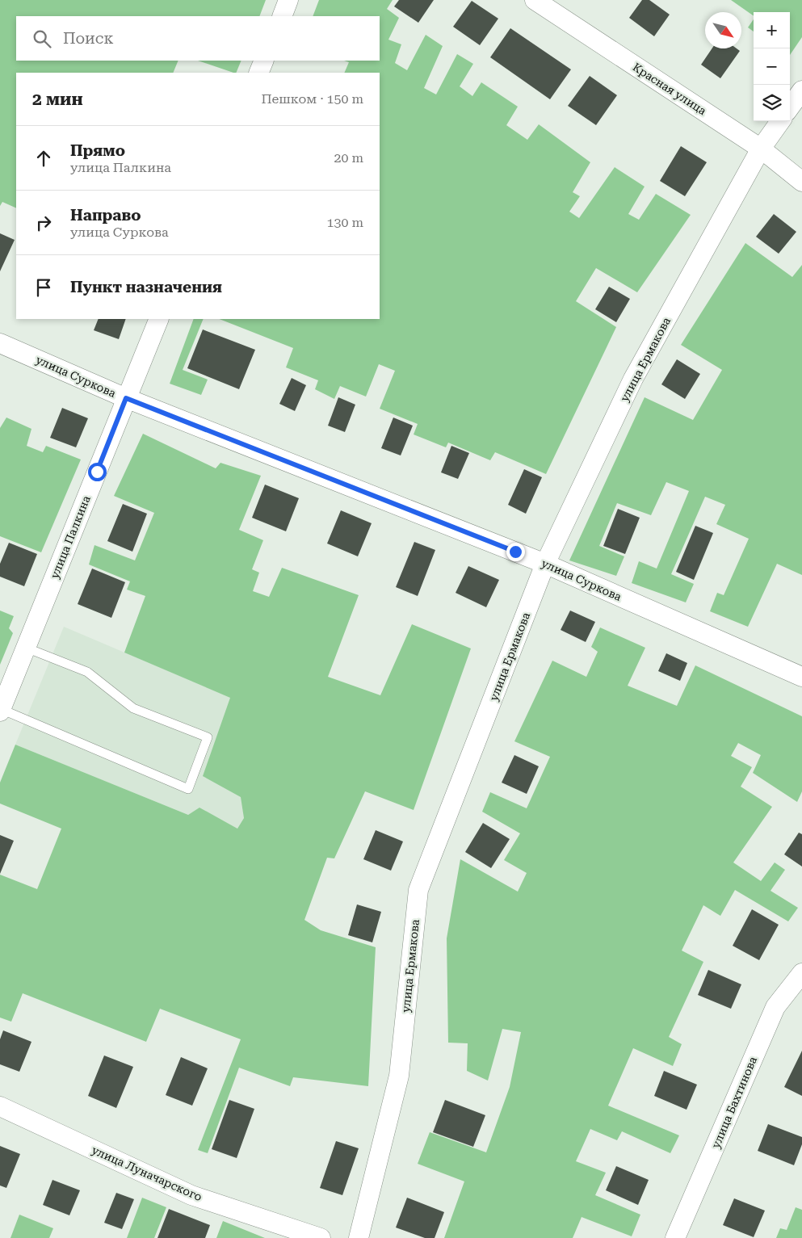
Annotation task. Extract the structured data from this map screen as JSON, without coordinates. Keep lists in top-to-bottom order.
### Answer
{
  "streets": {
    "street": [
      "Красная улица",
      "улица Ермакова",
      "улица Суркова",
      "улица Палкина",
      "улица Бахтинова",
      "улица Луначарского"
    ]
  },
  "crossings": [
    ["Красная улица", "улица Ермакова"],
    ["улица Ермакова", "улица Суркова"],
    ["улица Суркова", "улица Палкина"]
  ],
  "north": "bottom right",
  "page": {
    "map_buttons": ["+", "−"],
    "search": "Поиск",
    "heading": ["2 мин", "Пешком · 150 m"],
    "list": [
      ["Прямо", "улица Палкина", "20 m"],
      ["Направо", "улица Суркова", "130 m"],
      "Пункт назначения"
    ]
  }
}
